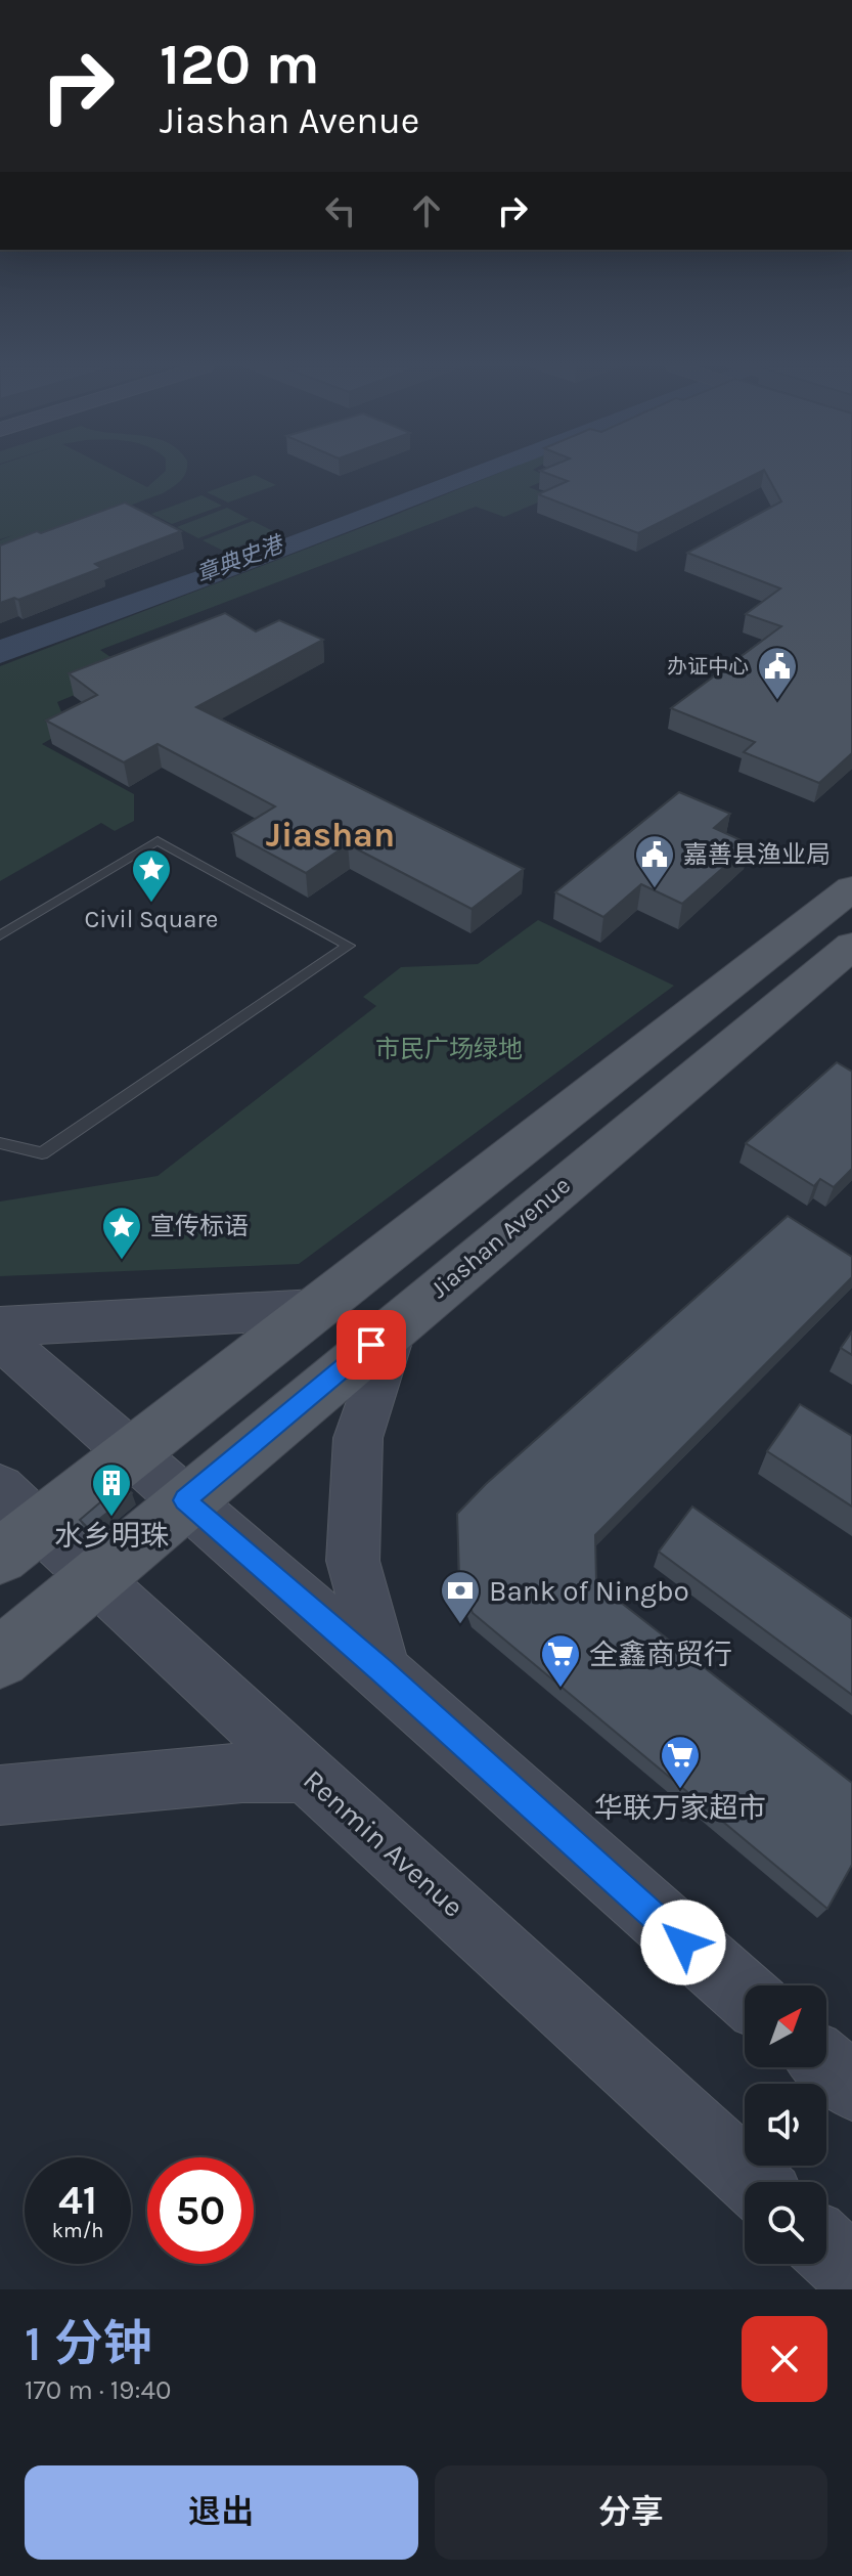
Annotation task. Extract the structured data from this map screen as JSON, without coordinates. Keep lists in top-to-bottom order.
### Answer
{
  "streets": {
    "main road": ["Jiashan Avenue", "Renmin Avenue"]
  },
  "crossings": [
    ["Jiashan Avenue", "Renmin Avenue"]
  ],
  "districts": ["Jiashan"],
  "water": ["章典史港"],
  "parks": ["市民广场绿地"],
  "places": {
    "public building": ["办证中心", "嘉善县渔业局"],
    "place": ["Civil Square", "宣传标语"],
    "building": ["水乡明珠"],
    "bank": ["Bank of Ningbo"],
    "supermarket": ["全鑫商贸行", "华联万家超市"]
  },
  "north": "top right",
  "page": {
    "turn": ["120 m", "Jiashan Avenue"],
    "speed": "41 km/h",
    "limit": "50",
    "heading": ["1 分钟", "170 m · 19:40"],
    "buttons": ["退出", "分享"]
  }
}
